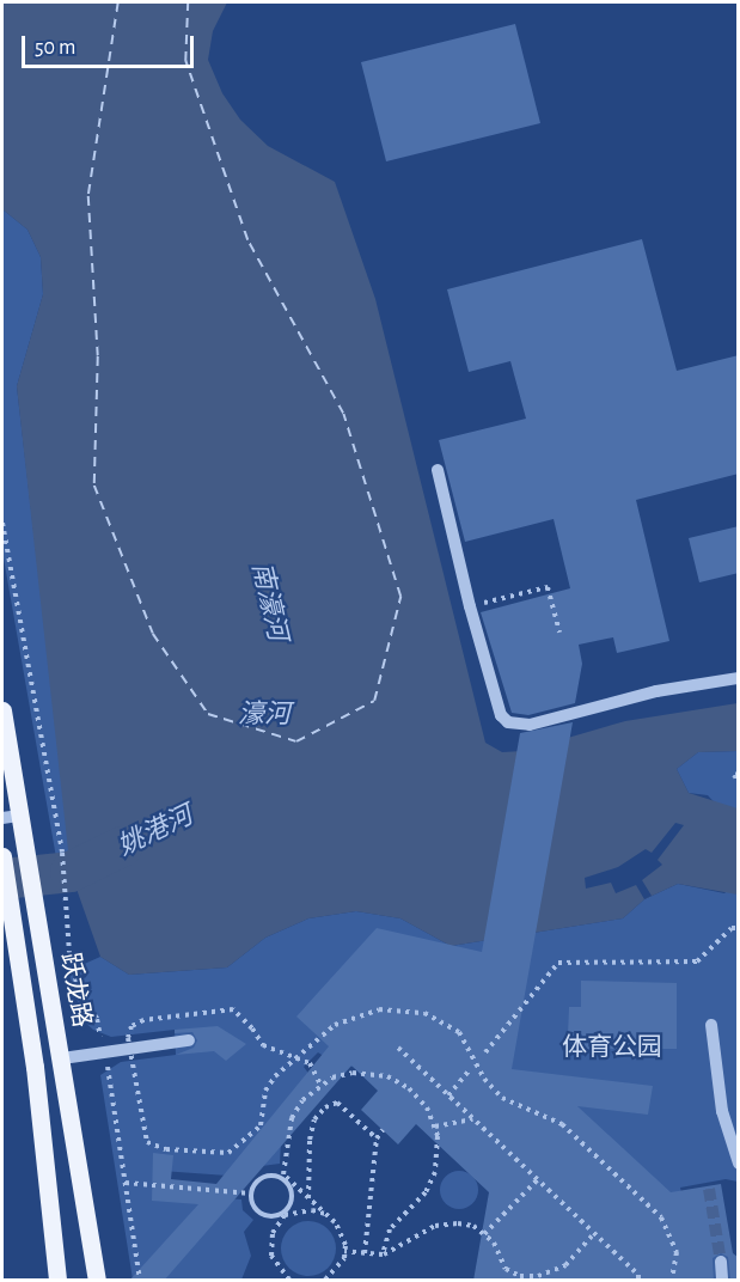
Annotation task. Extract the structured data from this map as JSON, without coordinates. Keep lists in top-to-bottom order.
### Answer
{
  "streets": {
    "main road": ["跃龙路"]
  },
  "water": ["南濠河", "濠河", "姚港河"],
  "parks": ["体育公园"],
  "scale_bar": "50 m"
}
